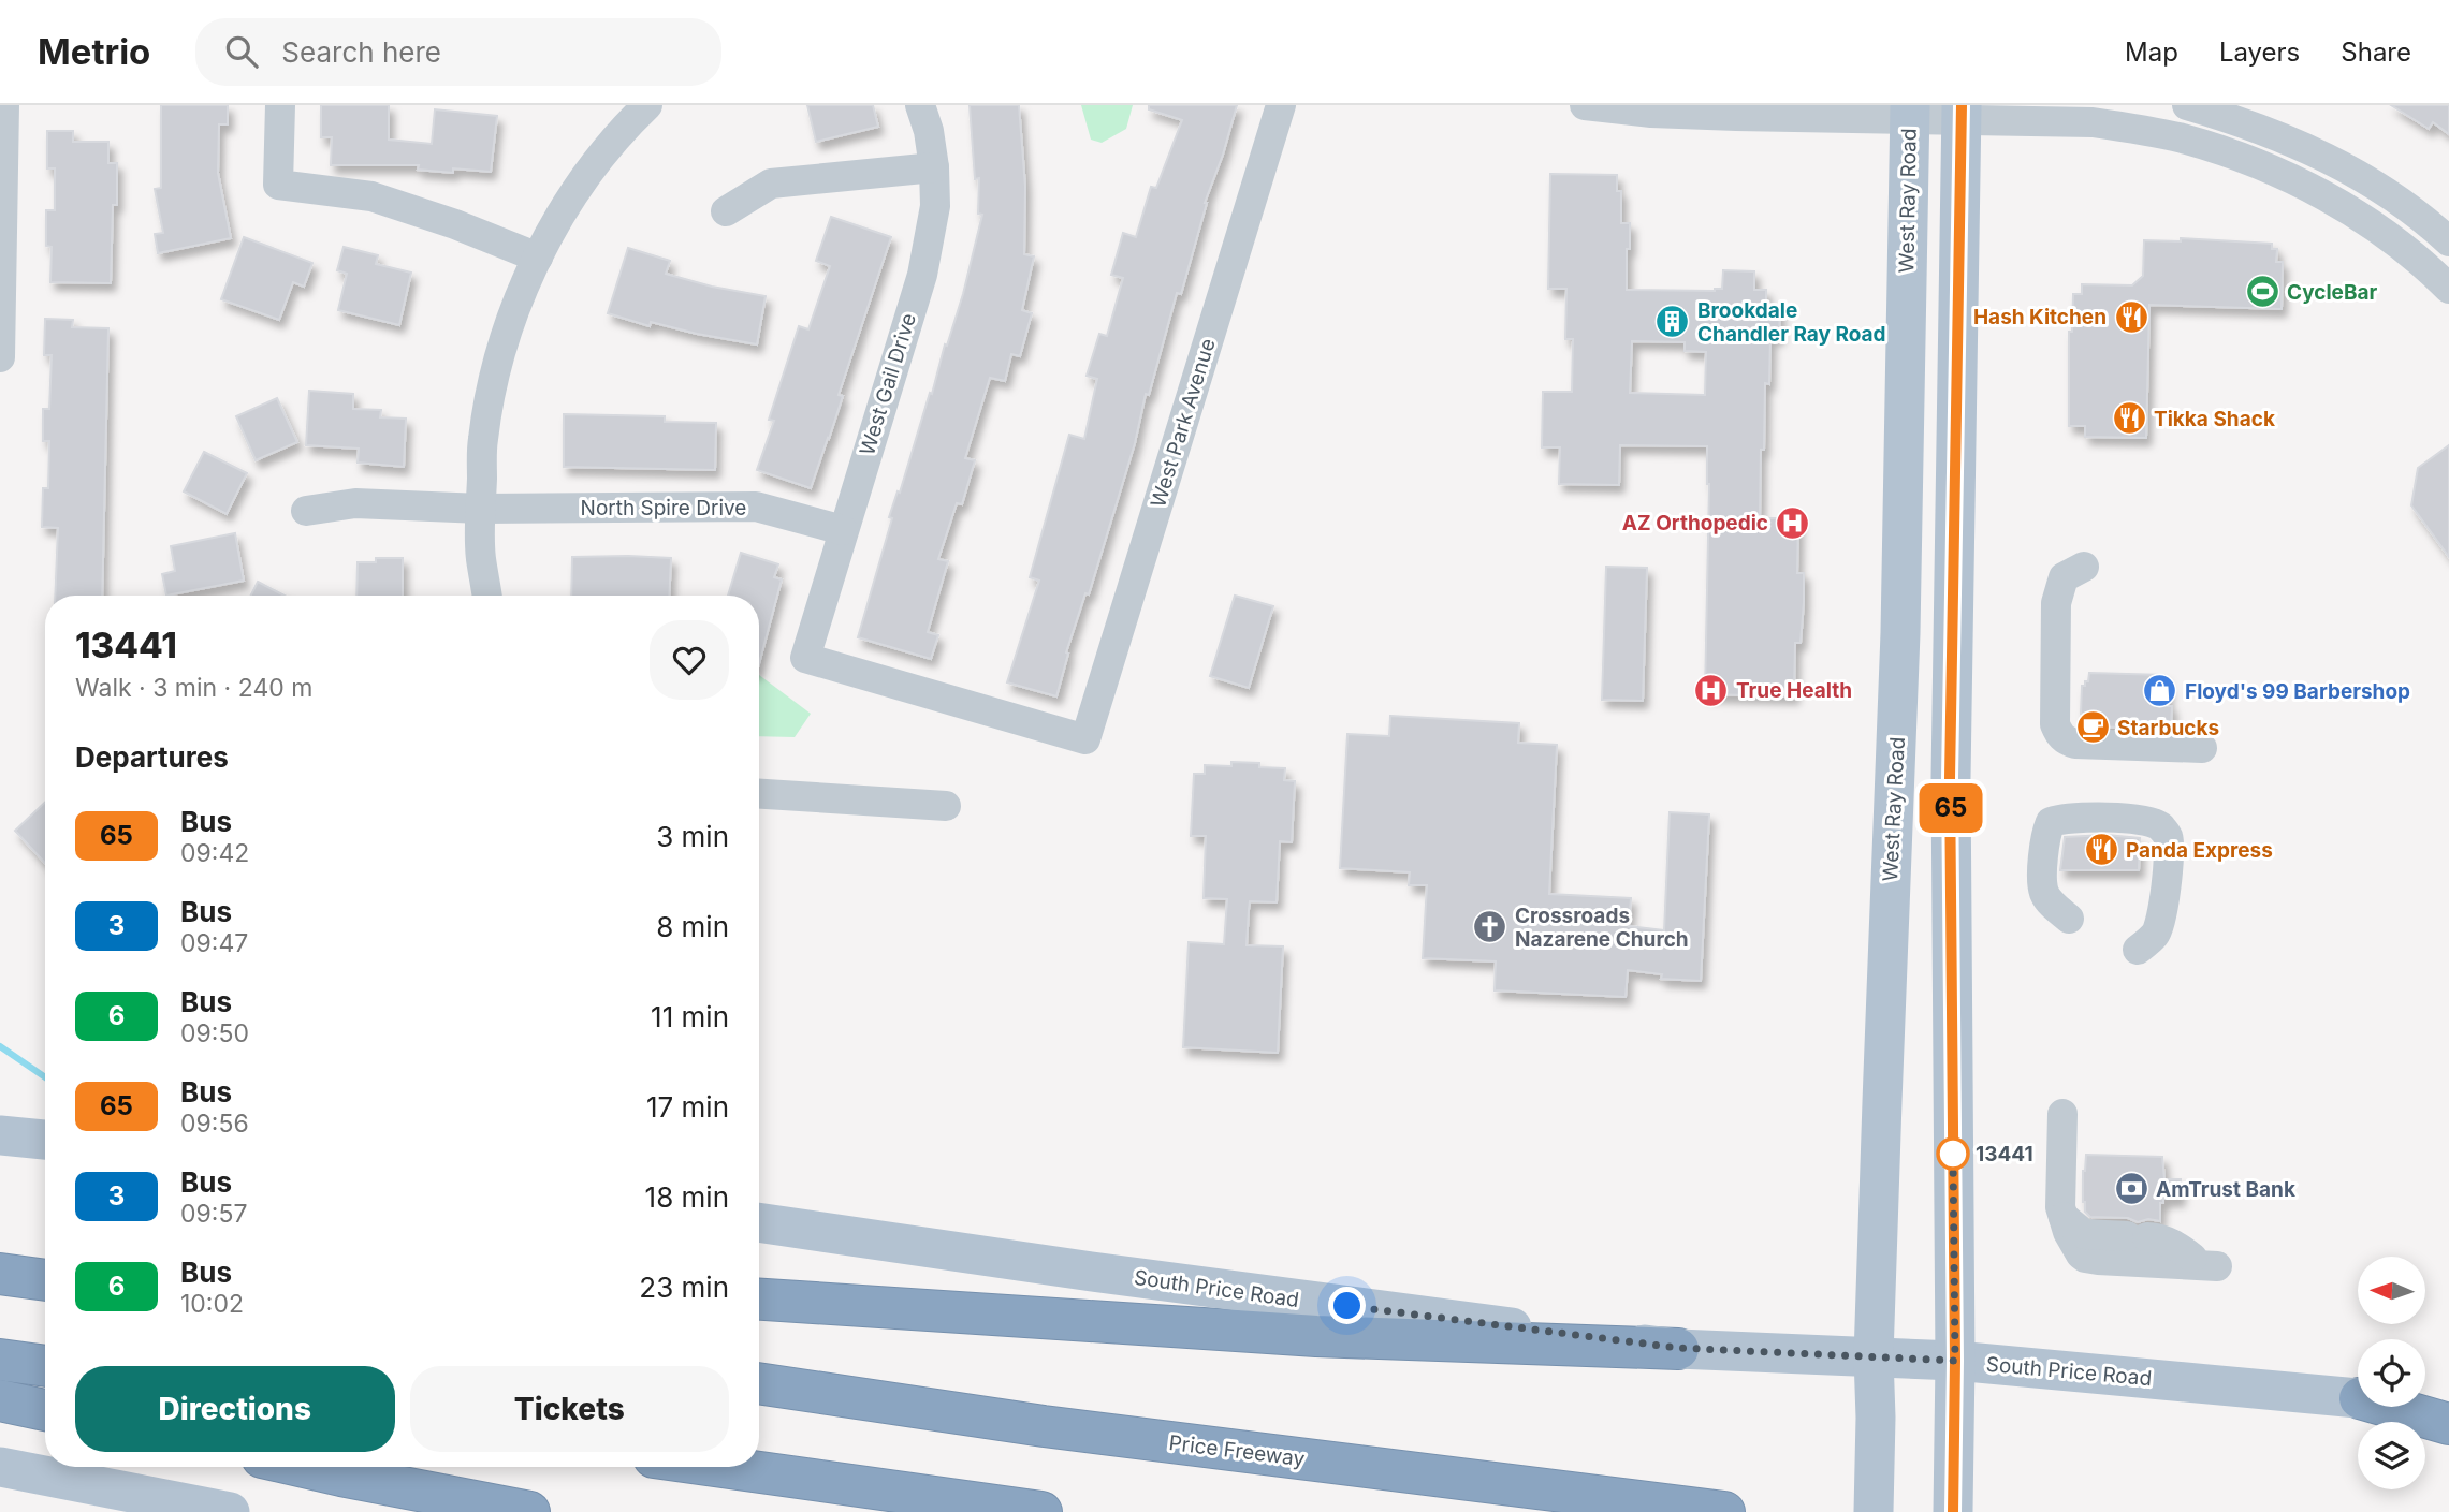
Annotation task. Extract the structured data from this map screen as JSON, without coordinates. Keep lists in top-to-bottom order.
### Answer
{
  "streets": {
    "highway": ["Price Freeway"],
    "main road": ["West Ray Road", "South Price Road"],
    "street": ["West Gail Drive", "West Park Avenue", "North Spire Drive"]
  },
  "crossings": [
    ["West Ray Road", "South Price Road"],
    ["West Gail Drive", "West Park Avenue"],
    ["West Gail Drive", "North Spire Drive"]
  ],
  "places": {
    "sports": ["CycleBar"],
    "restaurant": ["Hash Kitchen", "Tikka Shack", "Panda Express"],
    "building": ["Brookdale Chandler Ray Road"],
    "hospital": ["AZ Orthopedic", "True Health"],
    "shop": ["Floyd's 99 Barbershop"],
    "cafe": ["Starbucks"],
    "church": ["Crossroads Nazarene Church"],
    "other": ["13441"],
    "bank": ["AmTrust Bank"]
  },
  "lines": ["bus line 65"],
  "north": "left",
  "page": {
    "header": "Metrio",
    "search": "Search here",
    "nav": ["Map", "Layers", "Share"],
    "on_map": "65",
    "heading": [
      ["13441", "Walk · 3 min · 240 m"],
      "Departures"
    ],
    "list": [
      {
        "mark": "65",
        "name": "Bus",
        "note": "09:42",
        "value": "3 min"
      },
      {
        "mark": "3",
        "name": "Bus",
        "note": "09:47",
        "value": "8 min"
      },
      {
        "mark": "6",
        "name": "Bus",
        "note": "09:50",
        "value": "11 min"
      },
      {
        "mark": "65",
        "name": "Bus",
        "note": "09:56",
        "value": "17 min"
      },
      {
        "mark": "3",
        "name": "Bus",
        "note": "09:57",
        "value": "18 min"
      },
      {
        "mark": "6",
        "name": "Bus",
        "note": "10:02",
        "value": "23 min"
      }
    ],
    "buttons": ["Directions", "Tickets"]
  }
}
